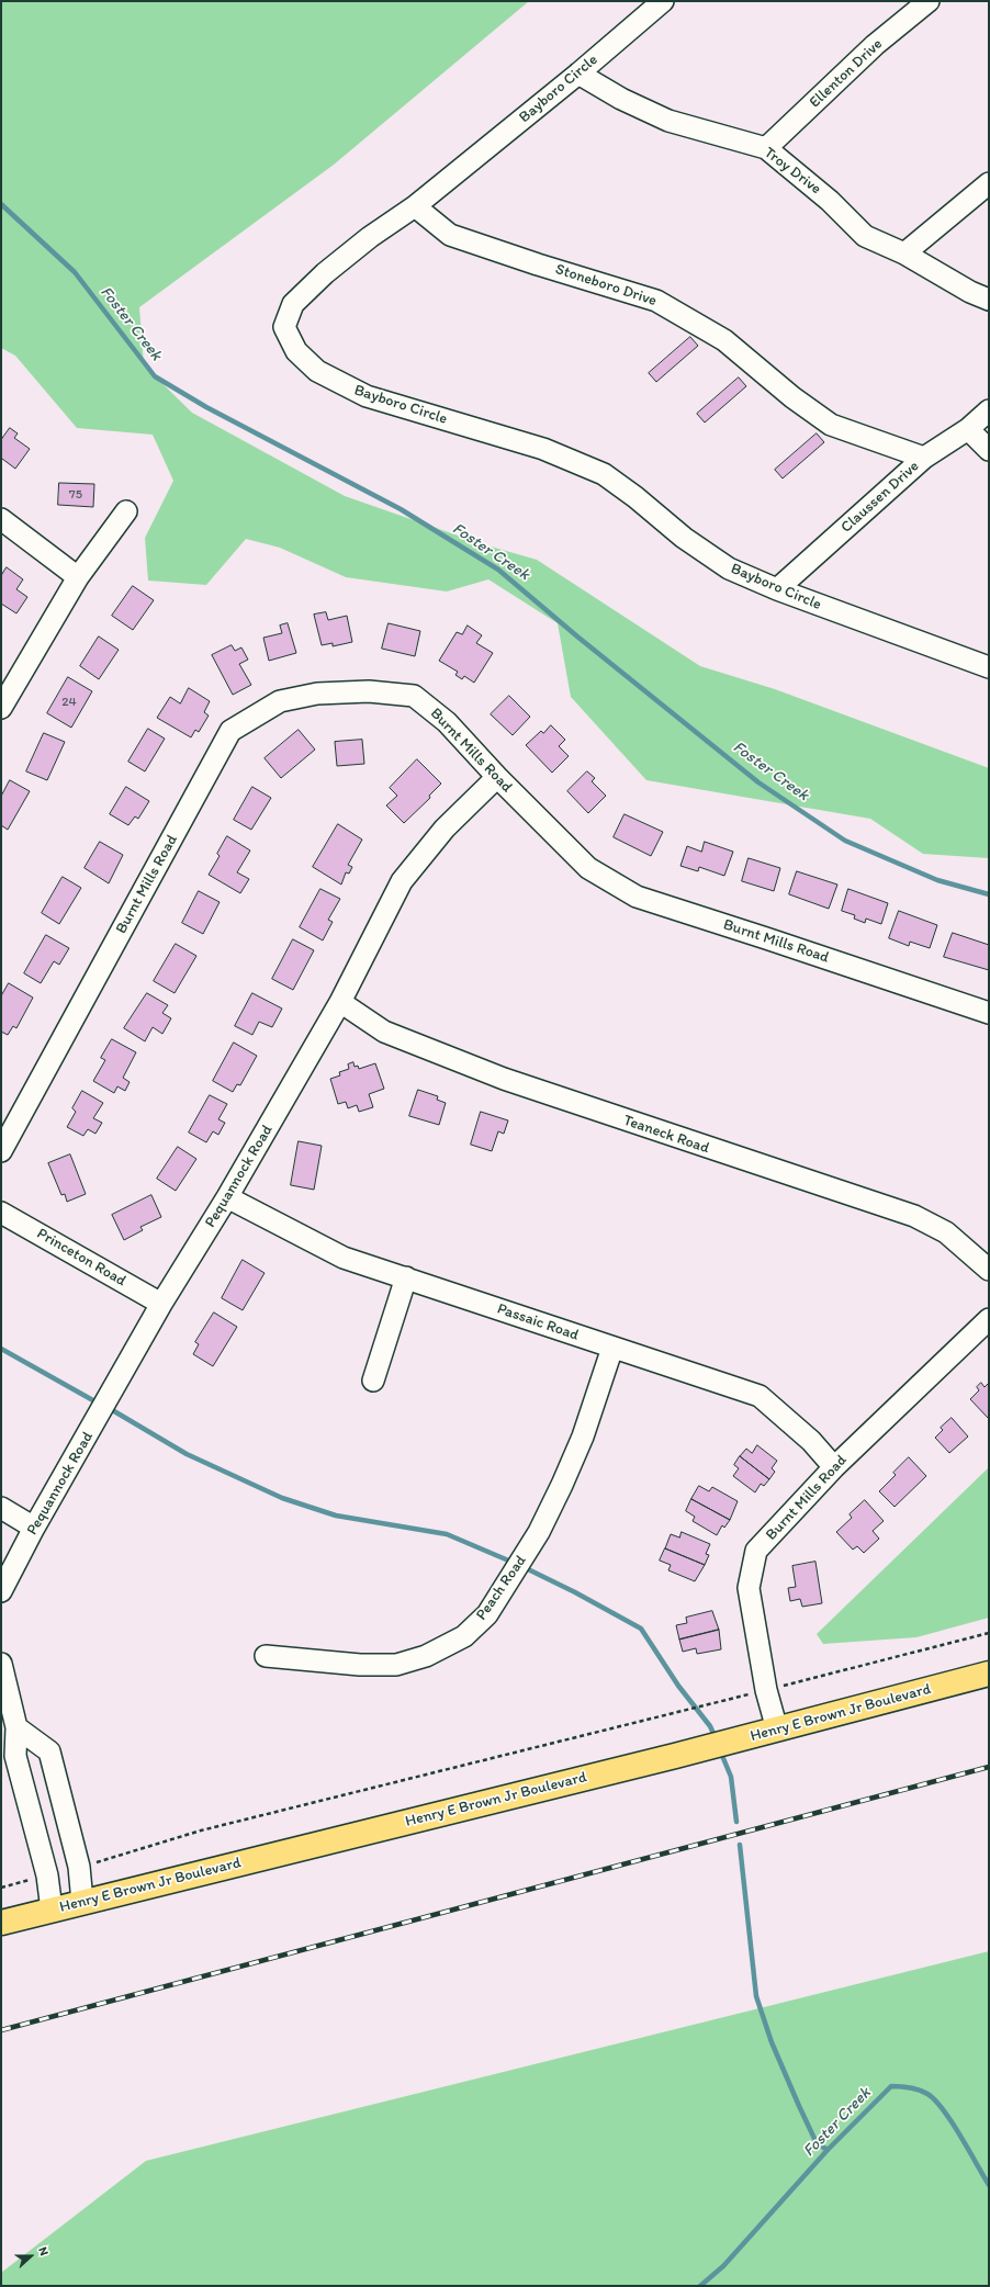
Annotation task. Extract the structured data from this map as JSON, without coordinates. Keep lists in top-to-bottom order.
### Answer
{
  "streets": {
    "main road": ["Henry E Brown Jr Boulevard"],
    "street": [
      "Ellenton Drive",
      "Bayboro Circle",
      "Troy Drive",
      "Stoneboro Drive",
      "Claussen Drive",
      "Burnt Mills Road",
      "Teaneck Road",
      "Pequannock Road",
      "Princeton Road",
      "Passaic Road",
      "Peach Road"
    ]
  },
  "crossings": [
    ["Ellenton Drive", "Troy Drive"],
    ["Bayboro Circle", "Troy Drive"],
    ["Bayboro Circle", "Stoneboro Drive"],
    ["Bayboro Circle", "Claussen Drive"],
    ["Stoneboro Drive", "Claussen Drive"],
    ["Burnt Mills Road", "Pequannock Road"],
    ["Burnt Mills Road", "Passaic Road"],
    ["Burnt Mills Road", "Henry E Brown Jr Boulevard"],
    ["Teaneck Road", "Pequannock Road"],
    ["Pequannock Road", "Princeton Road"],
    ["Pequannock Road", "Passaic Road"],
    ["Passaic Road", "Peach Road"]
  ],
  "water": ["Foster Creek"],
  "house_numbers": ["75", "24"],
  "north": "right"
}
